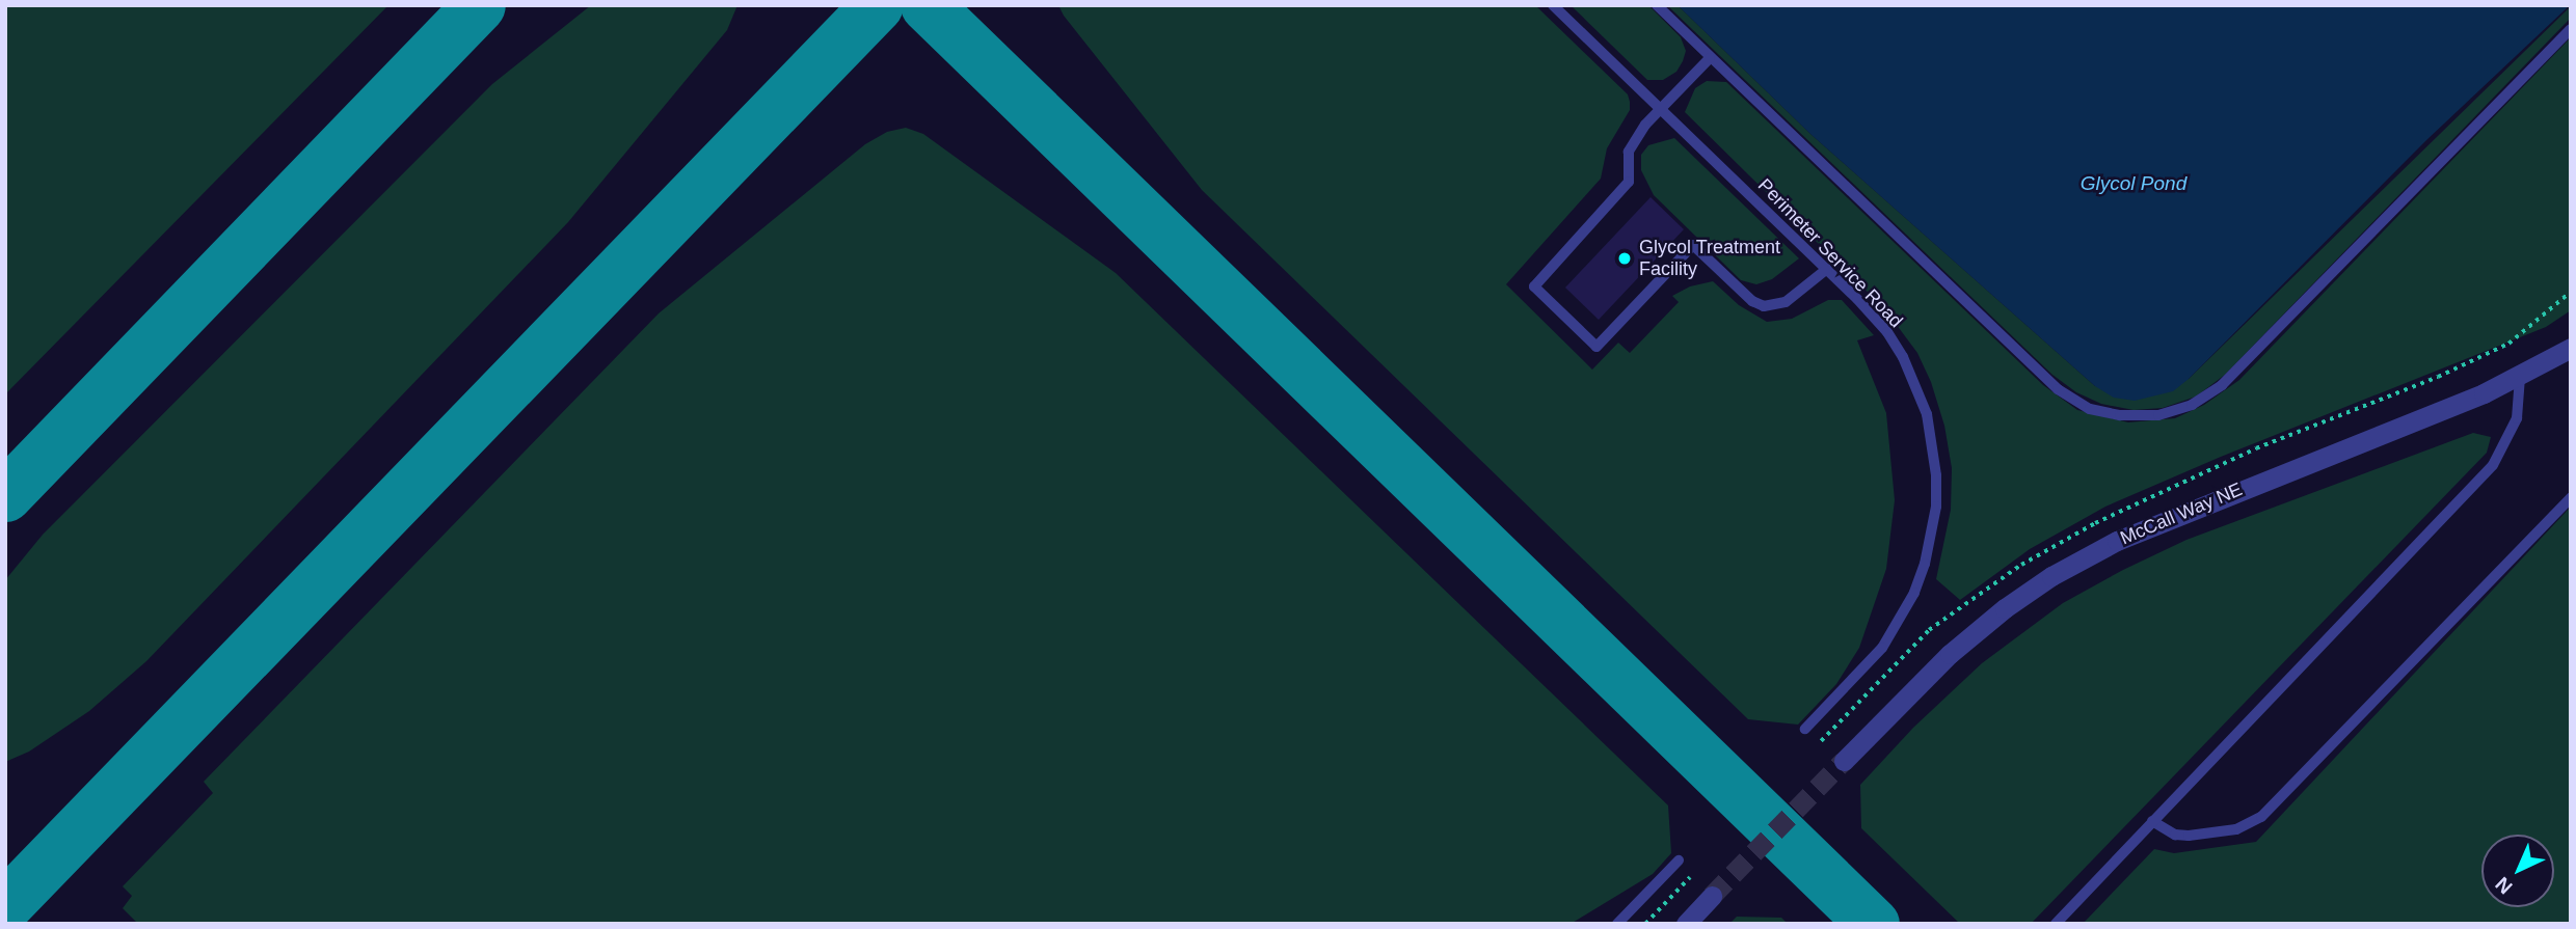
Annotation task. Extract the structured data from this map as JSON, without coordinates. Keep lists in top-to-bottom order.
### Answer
{
  "streets": {
    "street": ["McCall Way NE"],
    "lane": ["Perimeter Service Road"]
  },
  "water": ["Glycol Pond"],
  "places": ["Glycol Treatment Facility"],
  "north": "bottom left"
}
